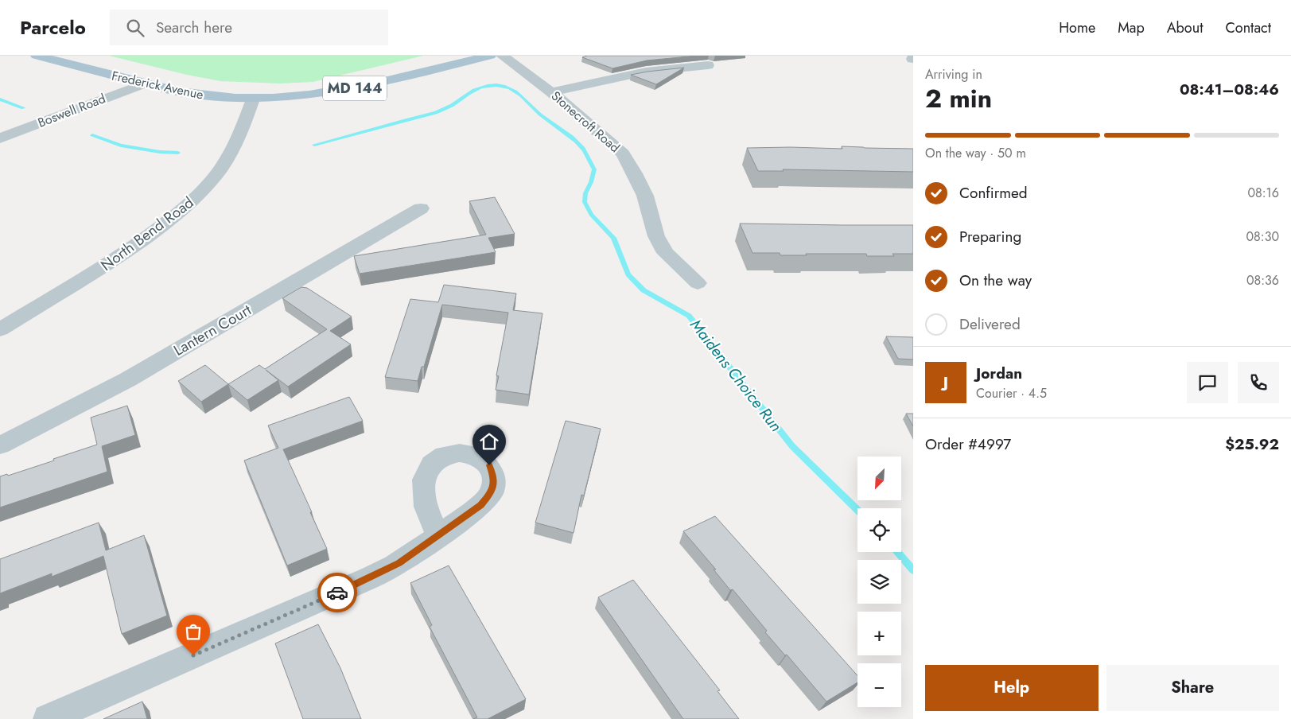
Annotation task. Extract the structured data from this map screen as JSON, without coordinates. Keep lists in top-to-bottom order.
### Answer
{
  "streets": {
    "main road": ["Frederick Avenue", "MD 144"],
    "street": [
      "Boswell Road",
      "Stonecroft Road",
      "North Bend Road",
      "Lantern Court"
    ]
  },
  "crossings": [
    ["Frederick Avenue", "Boswell Road"],
    ["Frederick Avenue", "North Bend Road"]
  ],
  "water": ["Maidens Choice Run"],
  "north": "bottom left",
  "page": {
    "header": "Parcelo",
    "search": "Search here",
    "nav": [
      "Home",
      "Map",
      "About",
      "Contact"
    ],
    "heading": ["2 min", "Arriving in", "08:41–08:46"],
    "panel": [
      "Jordan",
      "Courier · 4.5",
      "Order #4997",
      "$25.92"
    ],
    "bar": "On the way · 50 m",
    "list": [
      ["Confirmed", "08:16"],
      ["Preparing", "08:30"],
      ["On the way", "08:36"],
      "Delivered"
    ],
    "round": "J",
    "map_buttons": ["+", "−"],
    "buttons": ["Help", "Share"]
  }
}
